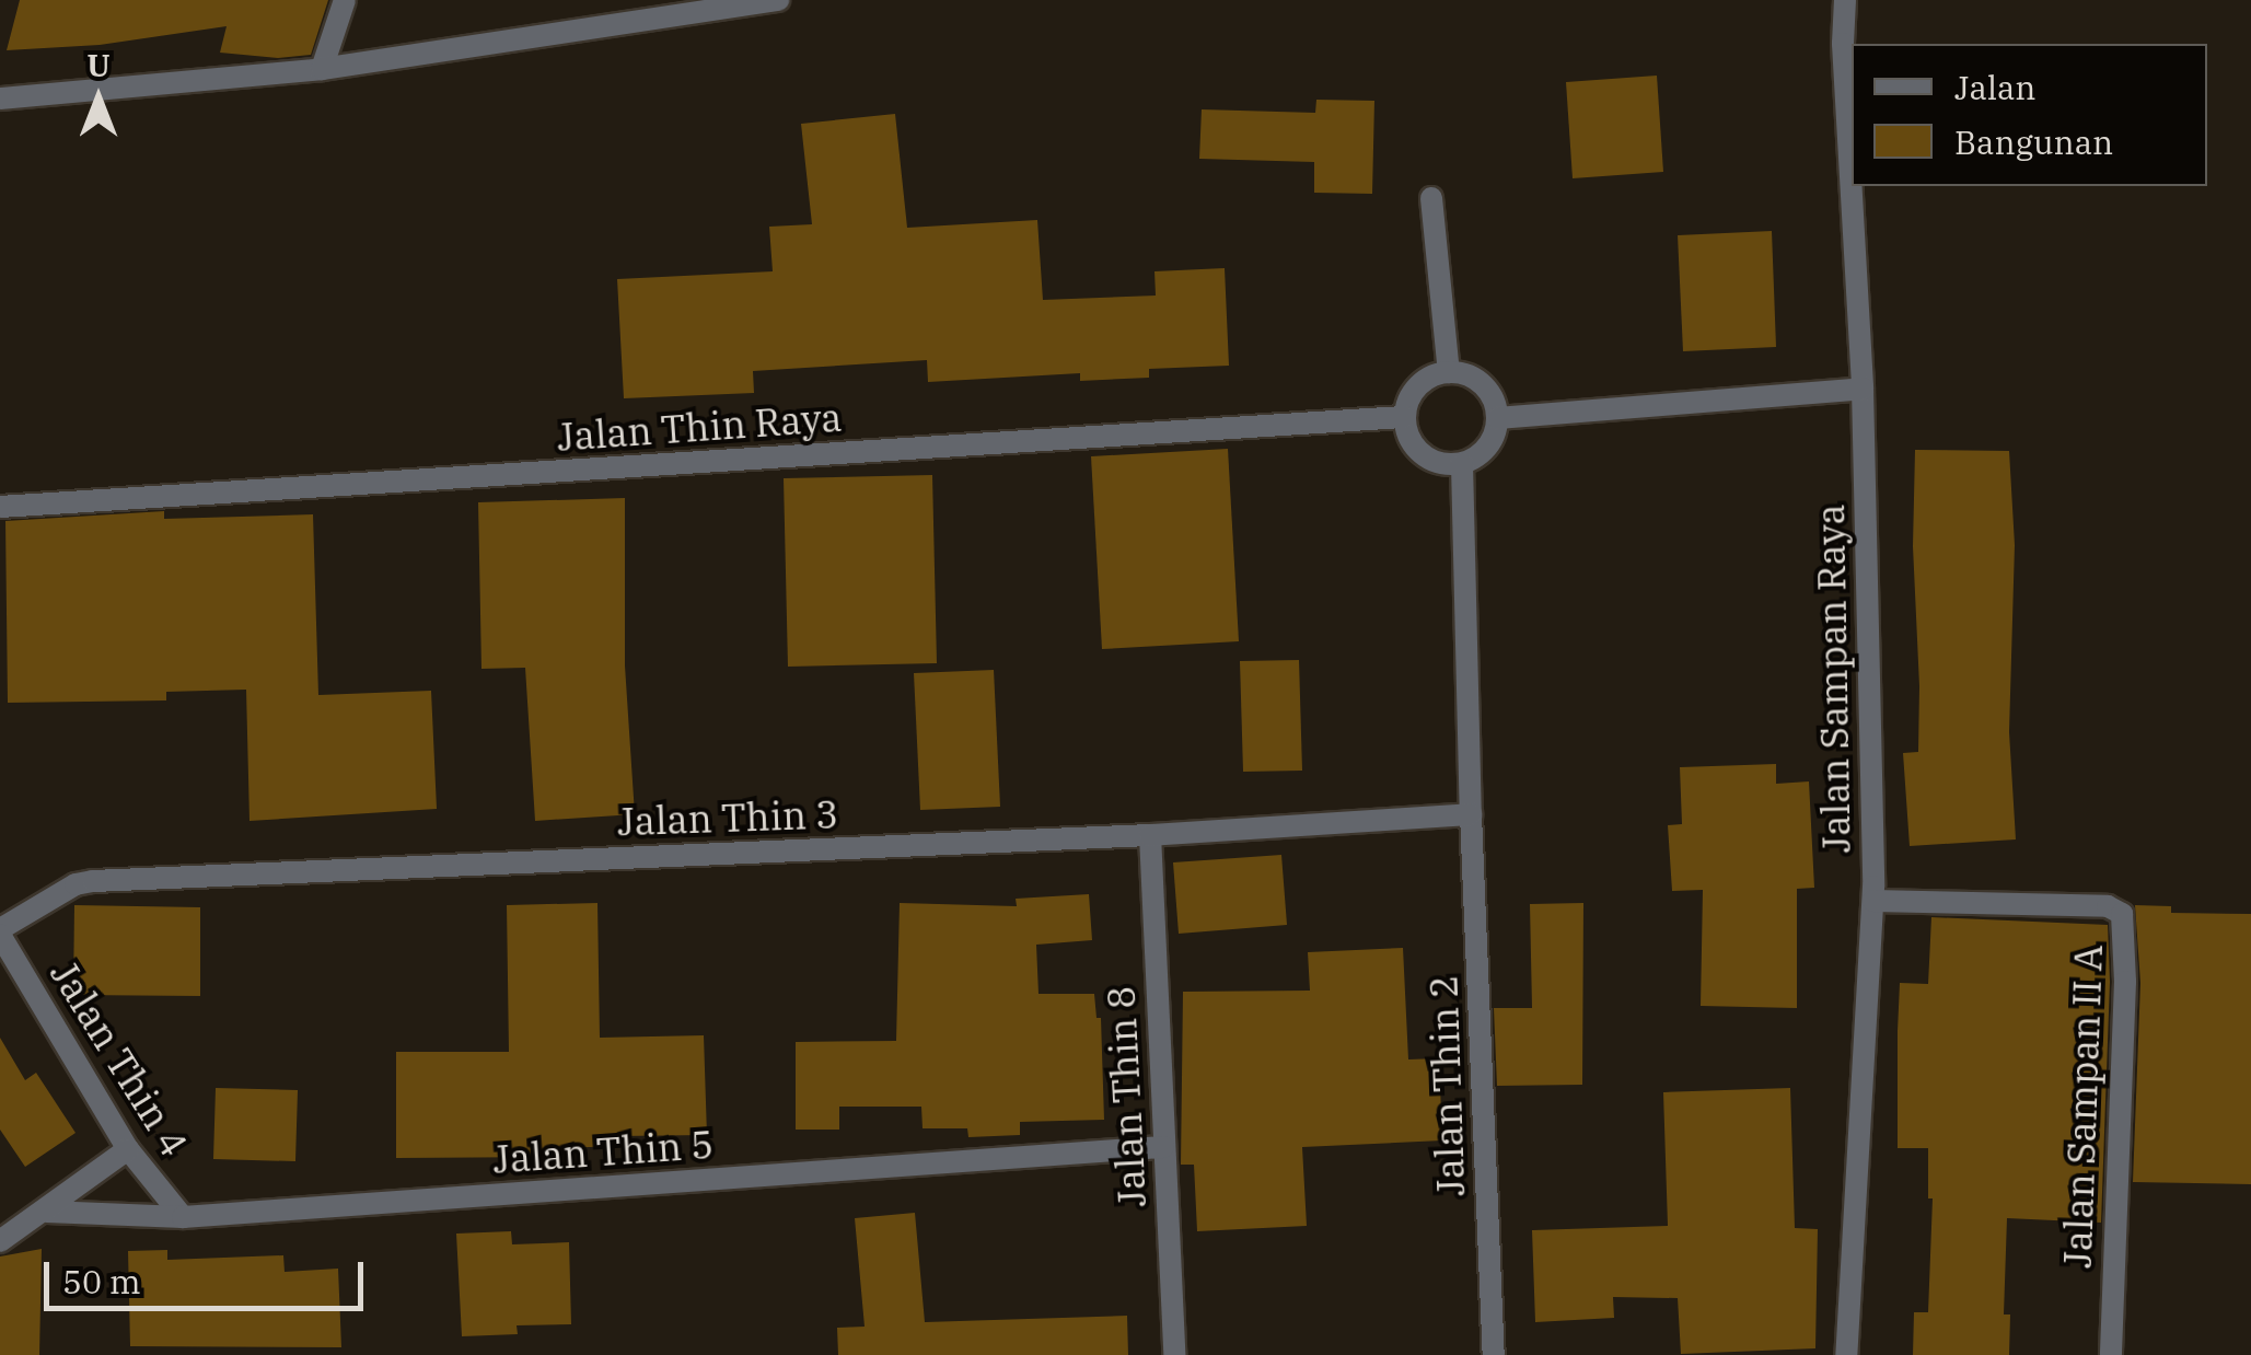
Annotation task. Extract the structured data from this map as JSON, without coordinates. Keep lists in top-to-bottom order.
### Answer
{
  "streets": {
    "street": [
      "Jalan Thin Raya",
      "Jalan Sampan Raya",
      "Jalan Thin 3",
      "Jalan Thin 4",
      "Jalan Thin 2",
      "Jalan Thin 8",
      "Jalan Sampan II A",
      "Jalan Thin 5"
    ]
  },
  "crossings": [
    ["Jalan Thin Raya", "Jalan Thin 2"],
    ["Jalan Sampan Raya", "Jalan Sampan II A"],
    ["Jalan Thin 3", "Jalan Thin 4"],
    ["Jalan Thin 3", "Jalan Thin 2"],
    ["Jalan Thin 3", "Jalan Thin 8"],
    ["Jalan Thin 4", "Jalan Thin 5"],
    ["Jalan Thin 8", "Jalan Thin 5"]
  ],
  "legend": ["Jalan", "Bangunan"],
  "scale_bar": "50 m",
  "north": "top"
}
